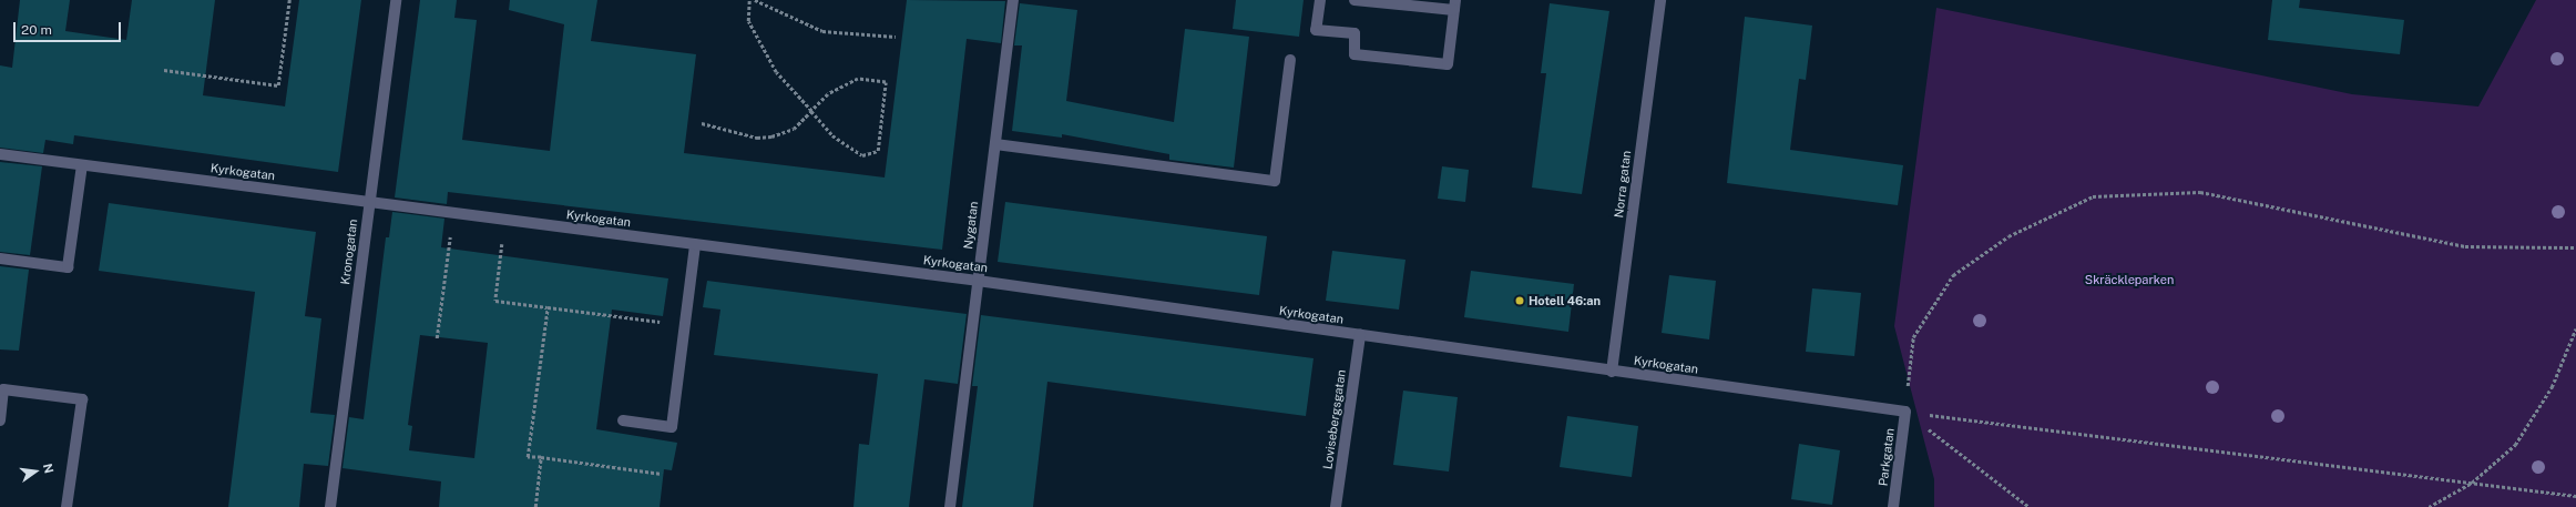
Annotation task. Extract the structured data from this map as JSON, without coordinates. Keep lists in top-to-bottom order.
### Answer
{
  "streets": {
    "street": [
      "Kyrkogatan",
      "Norra gatan",
      "Nygatan",
      "Kronogatan",
      "Lovisebergsgatan",
      "Parkgatan"
    ]
  },
  "crossings": [
    ["Kyrkogatan", "Norra gatan"],
    ["Kyrkogatan", "Nygatan"],
    ["Kyrkogatan", "Kronogatan"],
    ["Kyrkogatan", "Lovisebergsgatan"],
    ["Kyrkogatan", "Parkgatan"]
  ],
  "parks": ["Skräckleparken"],
  "places": ["Hotell 46:an"],
  "scale_bar": "20 m",
  "north": "right"
}
